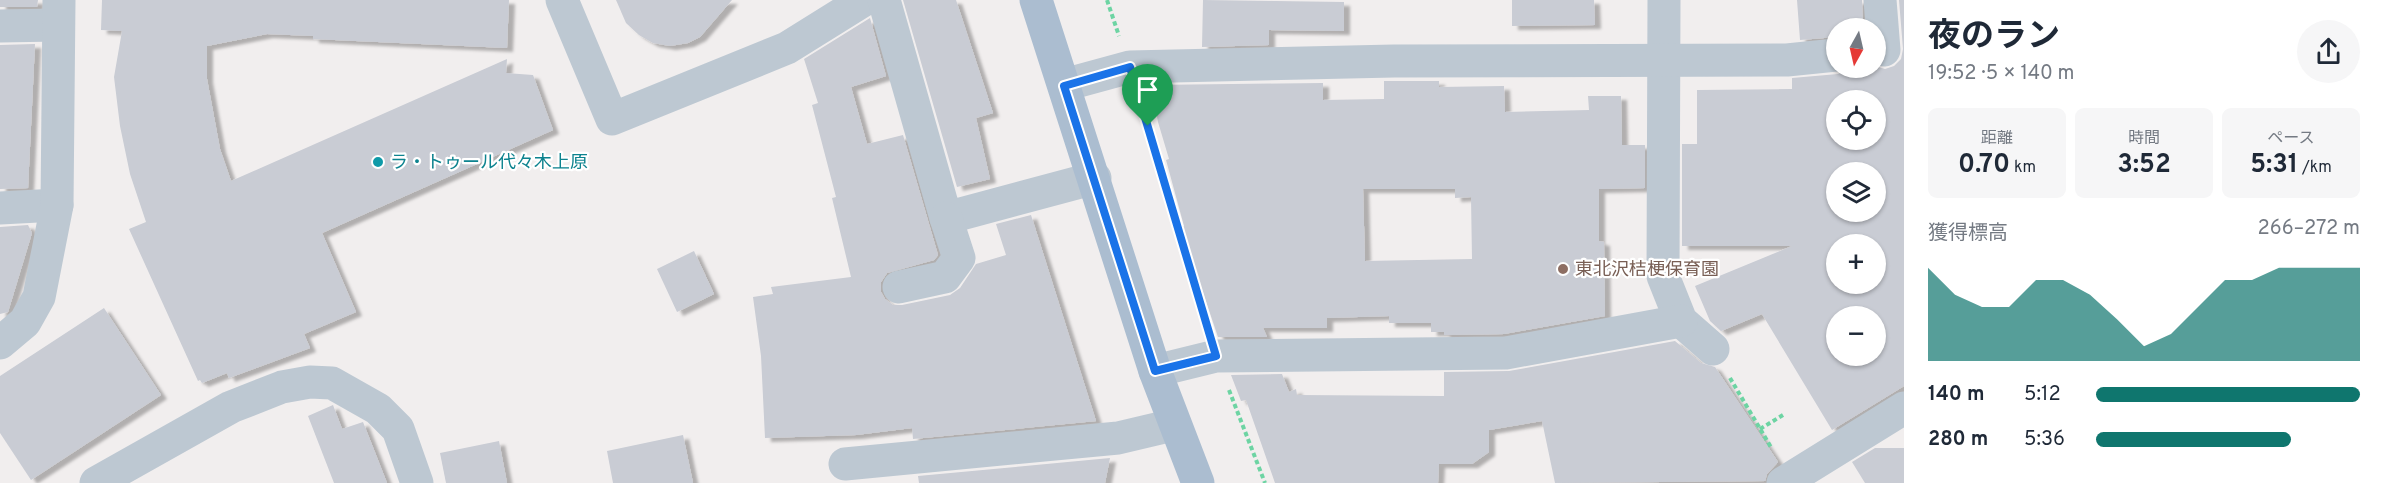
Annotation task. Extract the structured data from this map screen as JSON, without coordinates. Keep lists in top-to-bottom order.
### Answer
{
  "places": ["ラ・トゥール代々木上原", "東北沢桔梗保育園"],
  "north": "bottom",
  "page": {
    "heading": ["夜のラン", "19:52 · 5 × 140 m"],
    "map_buttons": ["+", "−"],
    "stats": [
      ["距離", "0.70 km"],
      ["時間", "3:52"],
      ["ペース", "5:31 /km"]
    ],
    "chart": ["獲得標高", "266–272 m"],
    "list": [
      {
        "name": "140 m",
        "note": "5:12"
      },
      {
        "name": "280 m",
        "note": "5:36"
      }
    ]
  }
}
